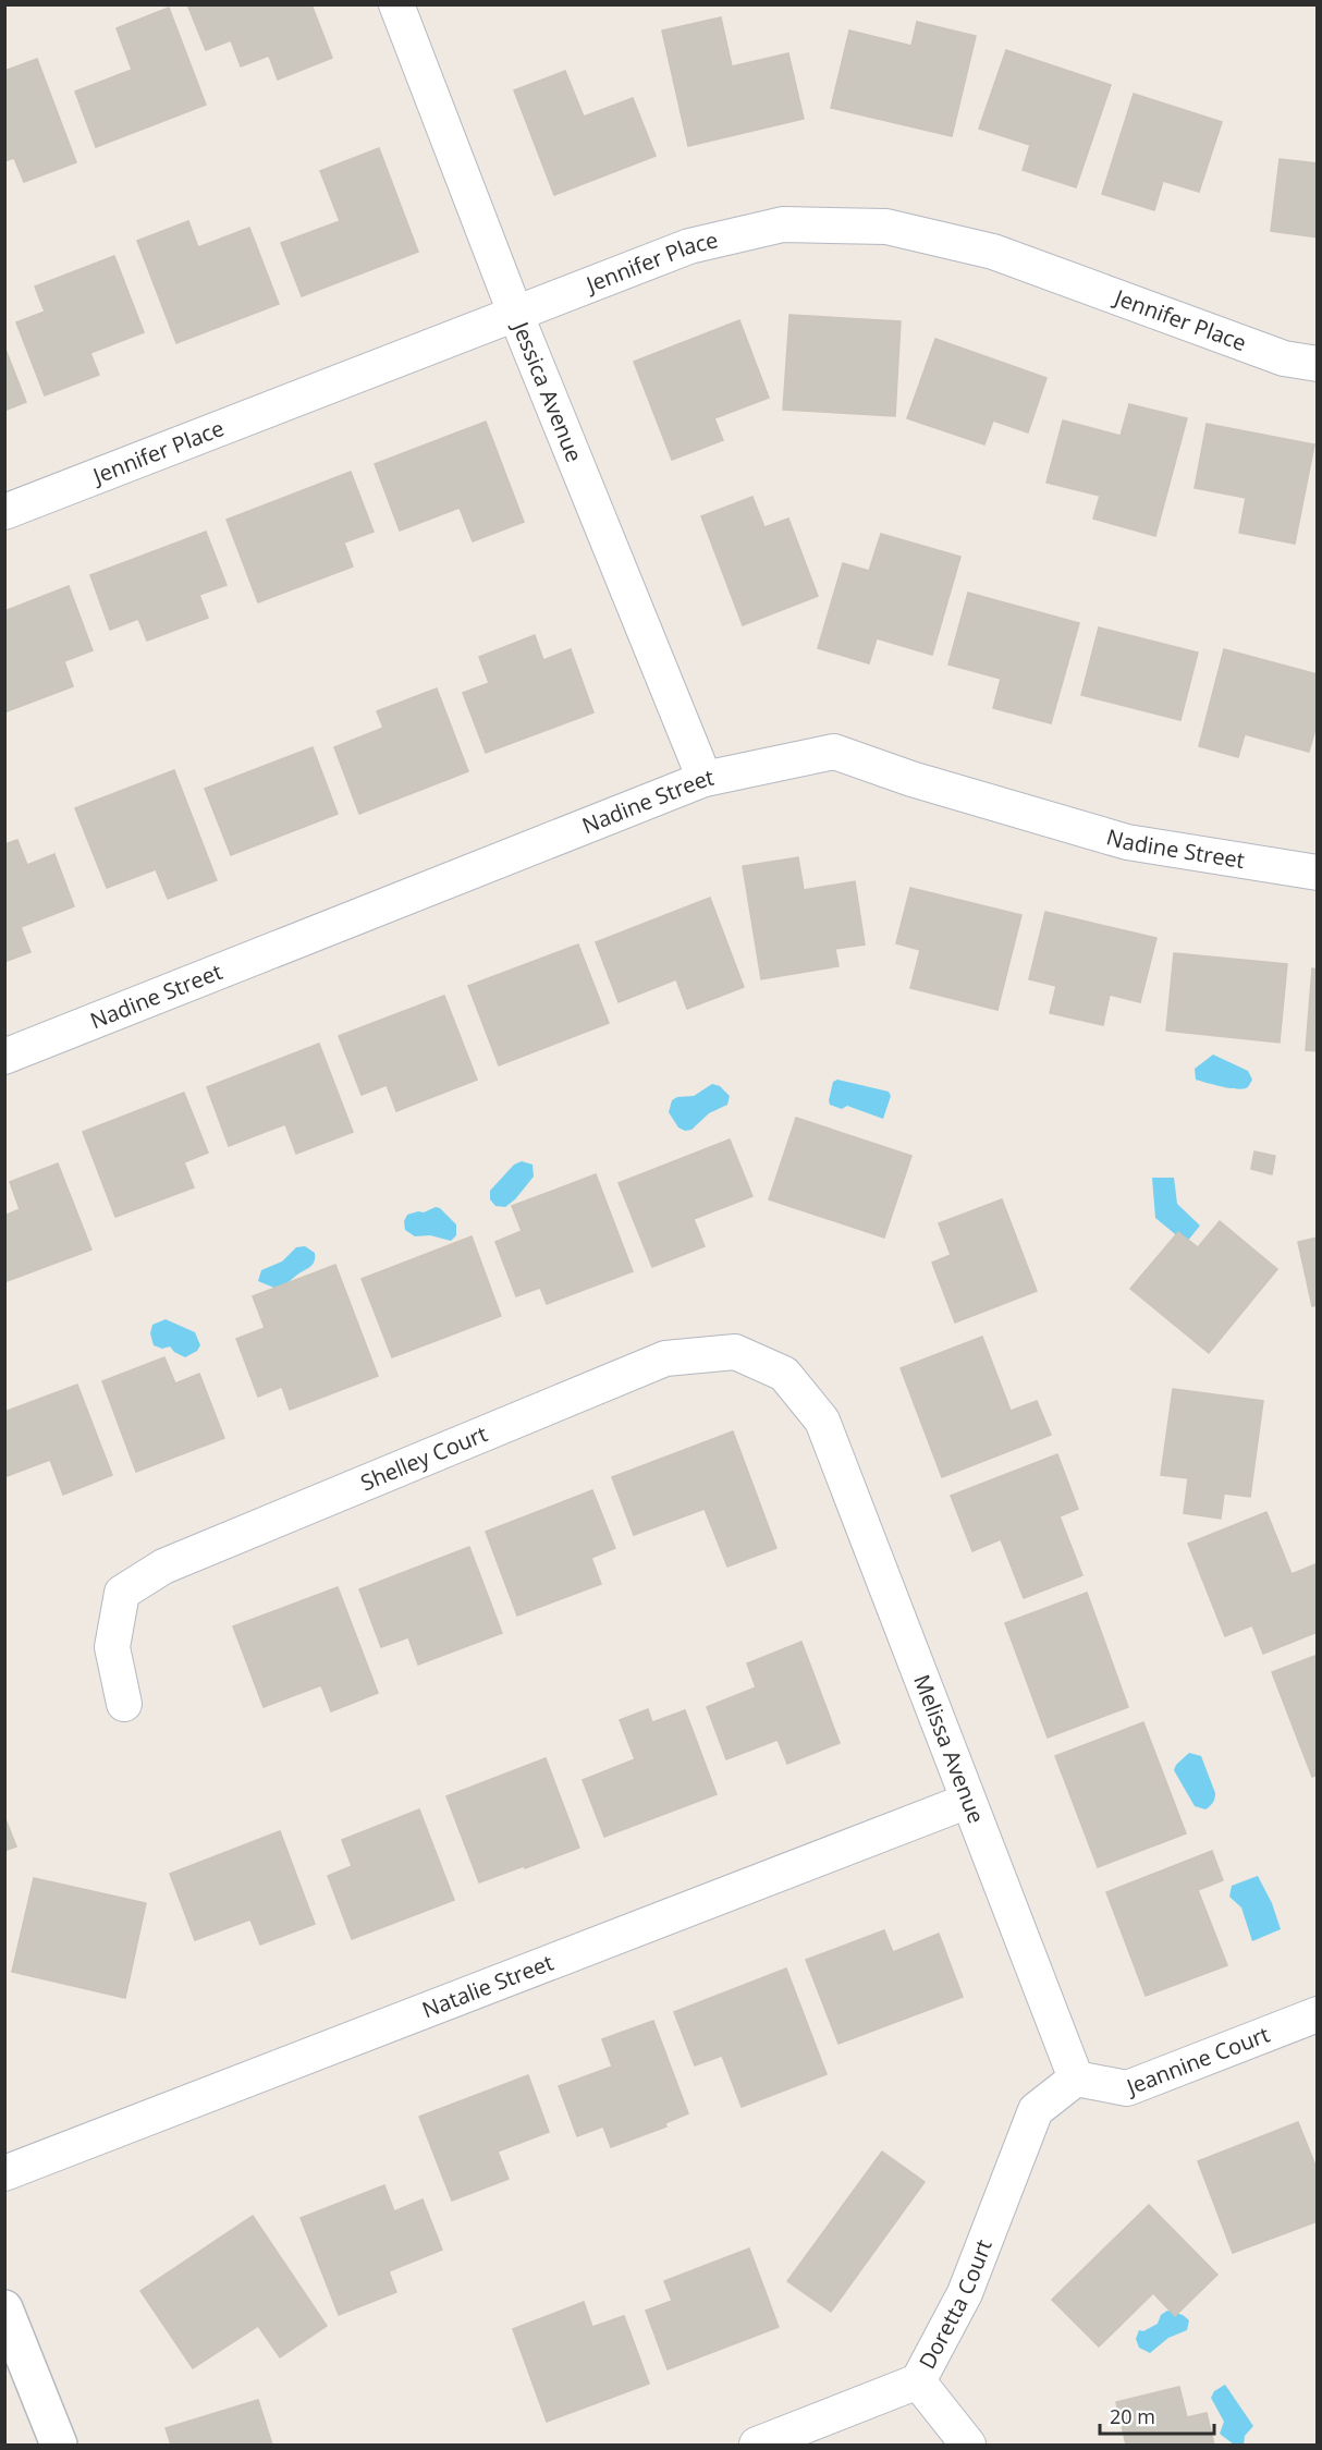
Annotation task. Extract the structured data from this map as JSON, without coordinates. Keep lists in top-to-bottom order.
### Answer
{
  "streets": {
    "street": [
      "Jennifer Place",
      "Jessica Avenue",
      "Nadine Street",
      "Shelley Court",
      "Melissa Avenue",
      "Natalie Street",
      "Jeannine Court",
      "Doretta Court"
    ]
  },
  "crossings": [
    ["Jennifer Place", "Jessica Avenue"],
    ["Jessica Avenue", "Nadine Street"],
    ["Shelley Court", "Melissa Avenue"],
    ["Melissa Avenue", "Natalie Street"],
    ["Melissa Avenue", "Jeannine Court"],
    ["Melissa Avenue", "Doretta Court"],
    ["Jeannine Court", "Doretta Court"]
  ],
  "scale_bar": "20 m"
}
